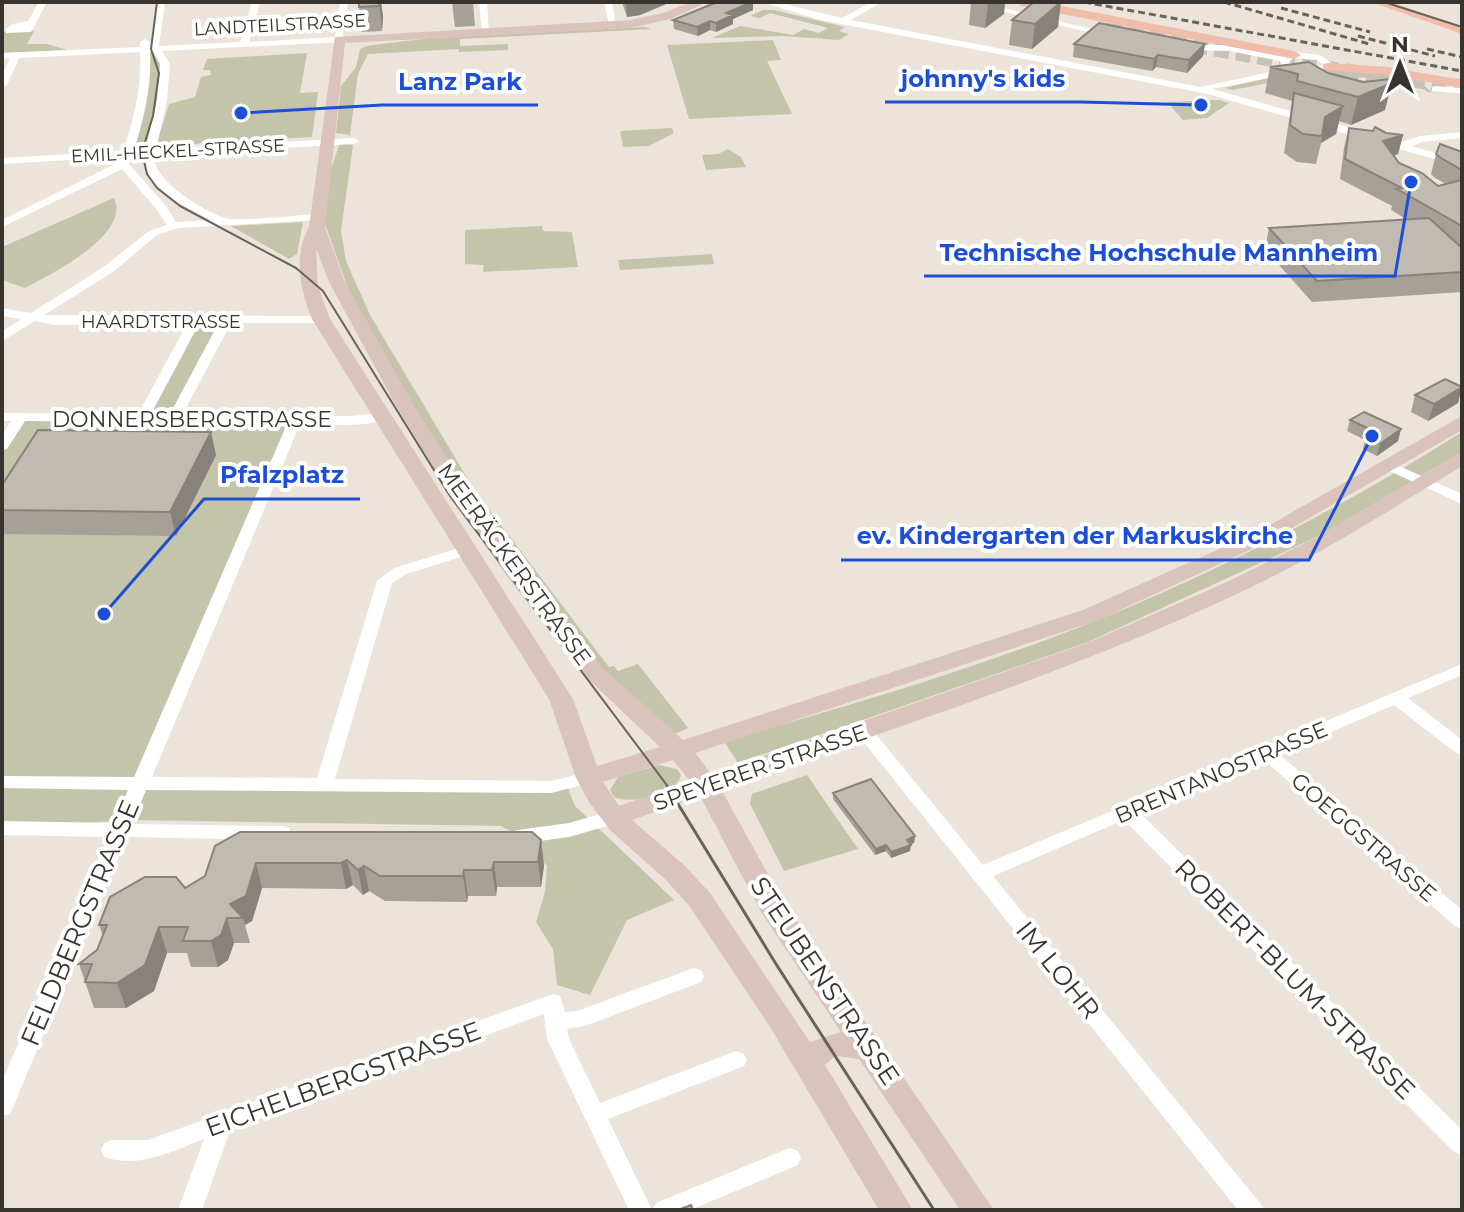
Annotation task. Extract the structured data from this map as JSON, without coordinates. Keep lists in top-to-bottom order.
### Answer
{
  "streets": {
    "street": [
      "LANDTEILSTRASSE",
      "EMIL-HECKEL-STRASSE",
      "HAARDTSTRASSE",
      "DONNERSBERGSTRASSE",
      "MEERÄCKERSTRASSE",
      "SPEYERER STRASSE",
      "BRENTANOSTRASSE",
      "GOEGGSTRASSE",
      "FELDBERGSTRASSE",
      "IM LOHR",
      "ROBERT-BLUM-STRASSE",
      "STEUBENSTRASSE",
      "EICHELBERGSTRASSE"
    ]
  },
  "crossings": [
    ["HAARDTSTRASSE", "MEERÄCKERSTRASSE"],
    ["DONNERSBERGSTRASSE", "MEERÄCKERSTRASSE"],
    ["DONNERSBERGSTRASSE", "FELDBERGSTRASSE"],
    ["MEERÄCKERSTRASSE", "SPEYERER STRASSE"],
    ["MEERÄCKERSTRASSE", "STEUBENSTRASSE"],
    ["SPEYERER STRASSE", "FELDBERGSTRASSE"],
    ["SPEYERER STRASSE", "IM LOHR"],
    ["SPEYERER STRASSE", "STEUBENSTRASSE"],
    ["BRENTANOSTRASSE", "GOEGGSTRASSE"],
    ["BRENTANOSTRASSE", "IM LOHR"],
    ["BRENTANOSTRASSE", "ROBERT-BLUM-STRASSE"]
  ],
  "places": [
    "johnny's kids",
    "Lanz Park",
    "Technische Hochschule Mannheim",
    "ev. Kindergarten der Markuskirche",
    "Pfalzplatz"
  ],
  "north": "top"
}
